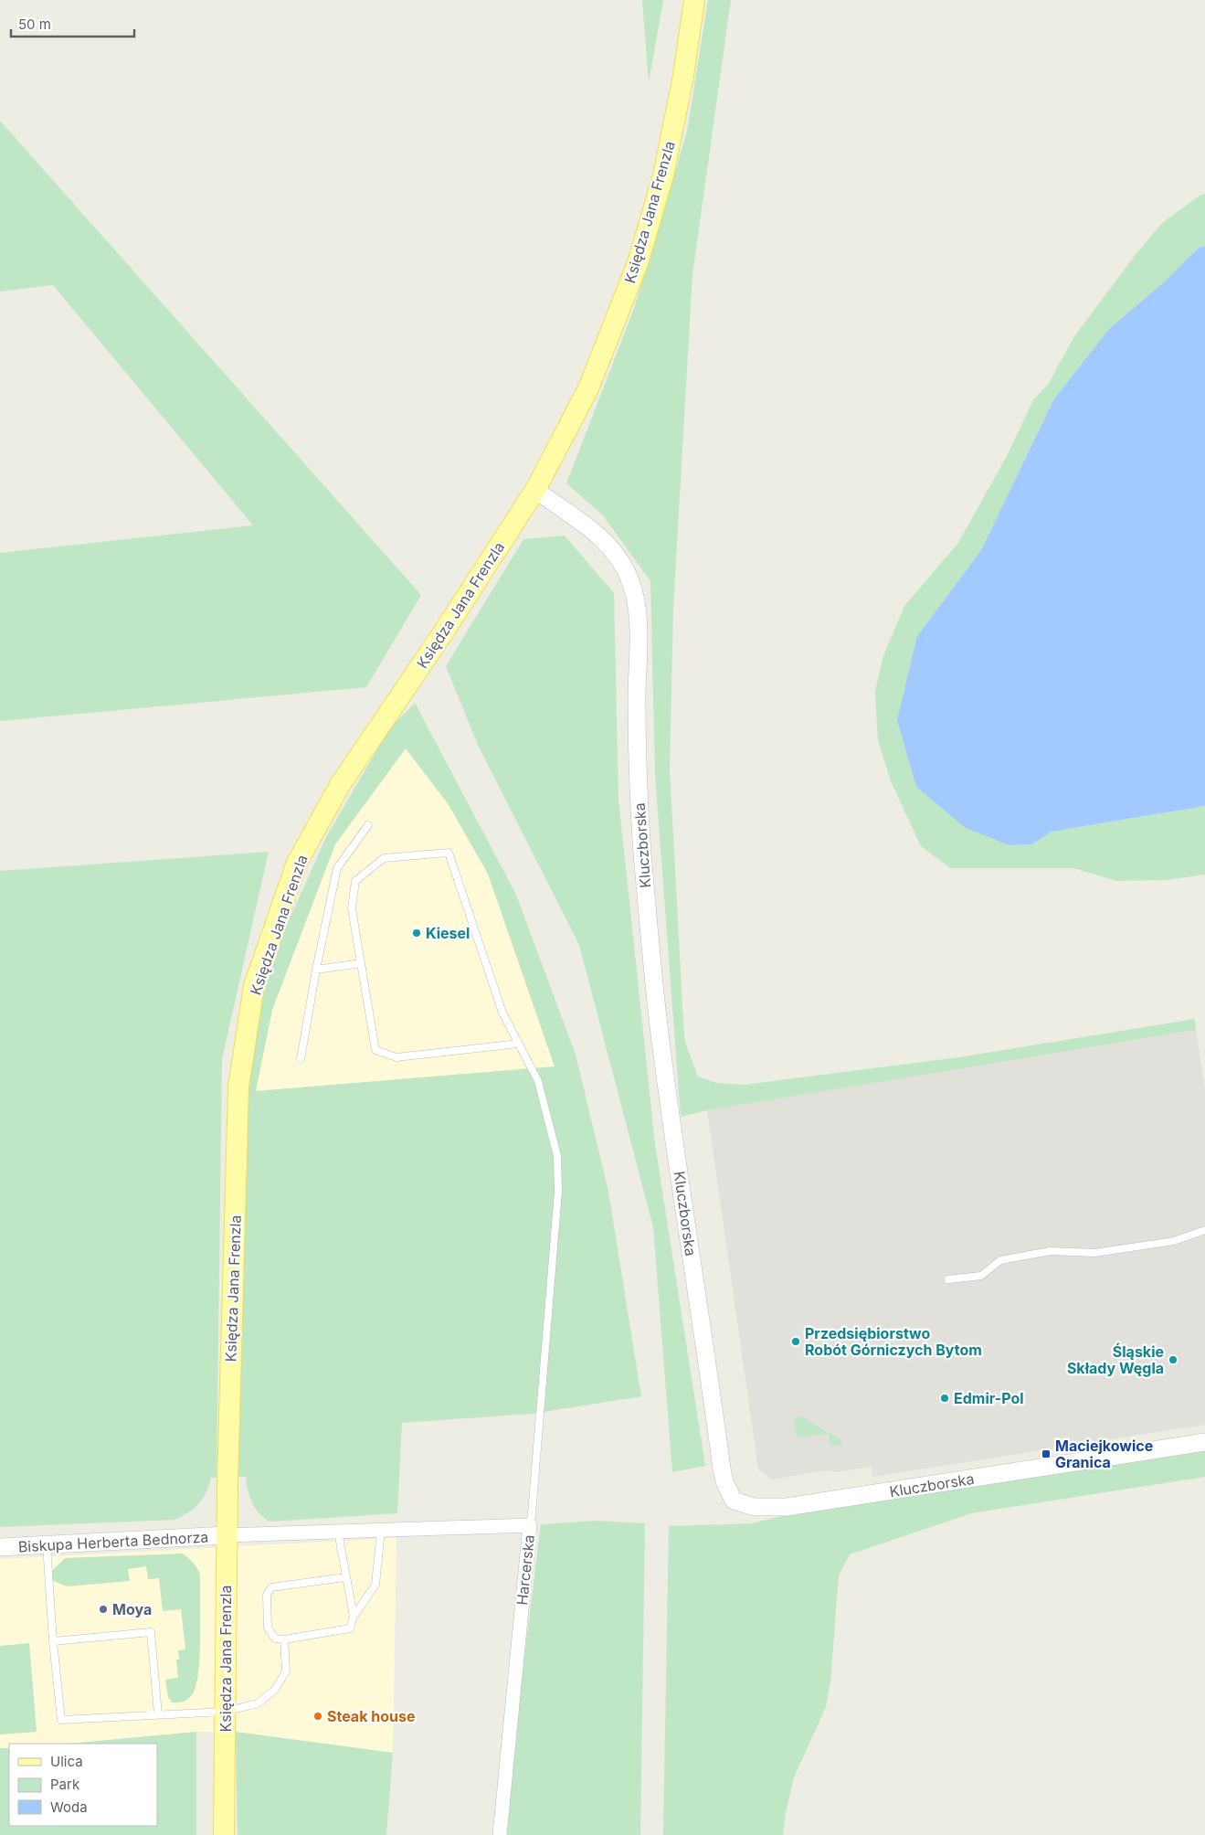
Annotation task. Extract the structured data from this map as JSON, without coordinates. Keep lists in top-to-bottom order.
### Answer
{
  "streets": {
    "main road": ["Księdza Jana Frenzla"],
    "street": ["Kluczborska", "Biskupa Herberta Bednorza", "Harcerska"]
  },
  "crossings": [
    ["Księdza Jana Frenzla", "Kluczborska"],
    ["Księdza Jana Frenzla", "Biskupa Herberta Bednorza"],
    ["Księdza Jana Frenzla", "Harcerska"],
    ["Biskupa Herberta Bednorza", "Harcerska"]
  ],
  "places": {
    "other": [
      "Kiesel",
      "Przedsiębiorstwo Robót Górniczych Bytom",
      "Śląskie Składy Węgla",
      "Edmir-Pol",
      "Moya",
      "Steak house"
    ],
    "transit": ["Maciejkowice Granica"]
  },
  "legend": ["Ulica", "Park", "Woda"],
  "scale_bar": "50 m"
}
